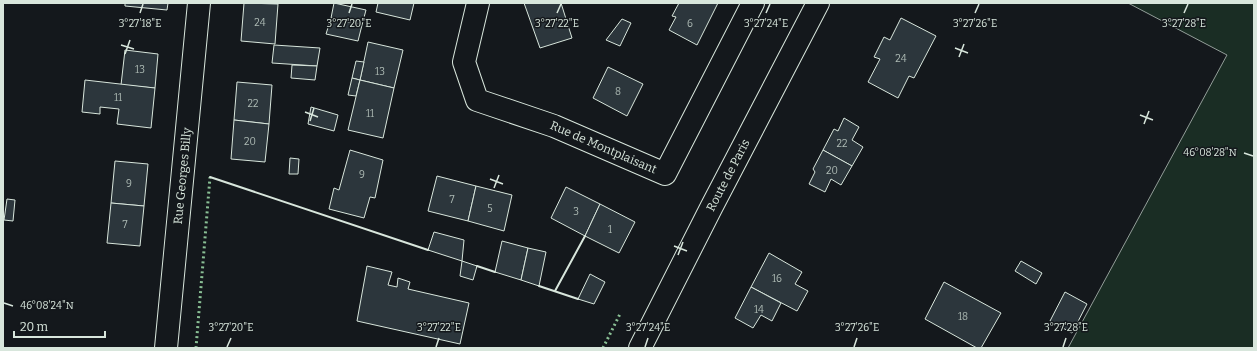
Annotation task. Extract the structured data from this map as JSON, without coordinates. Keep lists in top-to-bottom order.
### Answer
{
  "streets": {
    "street": ["Rue de Montplaisant", "Route de Paris", "Rue Georges Billy"]
  },
  "house_numbers": [
    "24",
    "6",
    "24",
    "13",
    "13",
    "8",
    "11",
    "22",
    "11",
    "20",
    "22",
    "20",
    "9",
    "9",
    "7",
    "5",
    "3",
    "7",
    "1",
    "16",
    "14",
    "18"
  ],
  "scale_bar": "20 m",
  "coordinates": [
    "3°27'28\"E",
    "3°27'18\"E",
    "3°27'20\"E",
    "3°27'22\"E",
    "3°27'24\"E",
    "3°27'26\"E",
    "46°08'28\"N",
    "46°08'24\"N"
  ]
}
